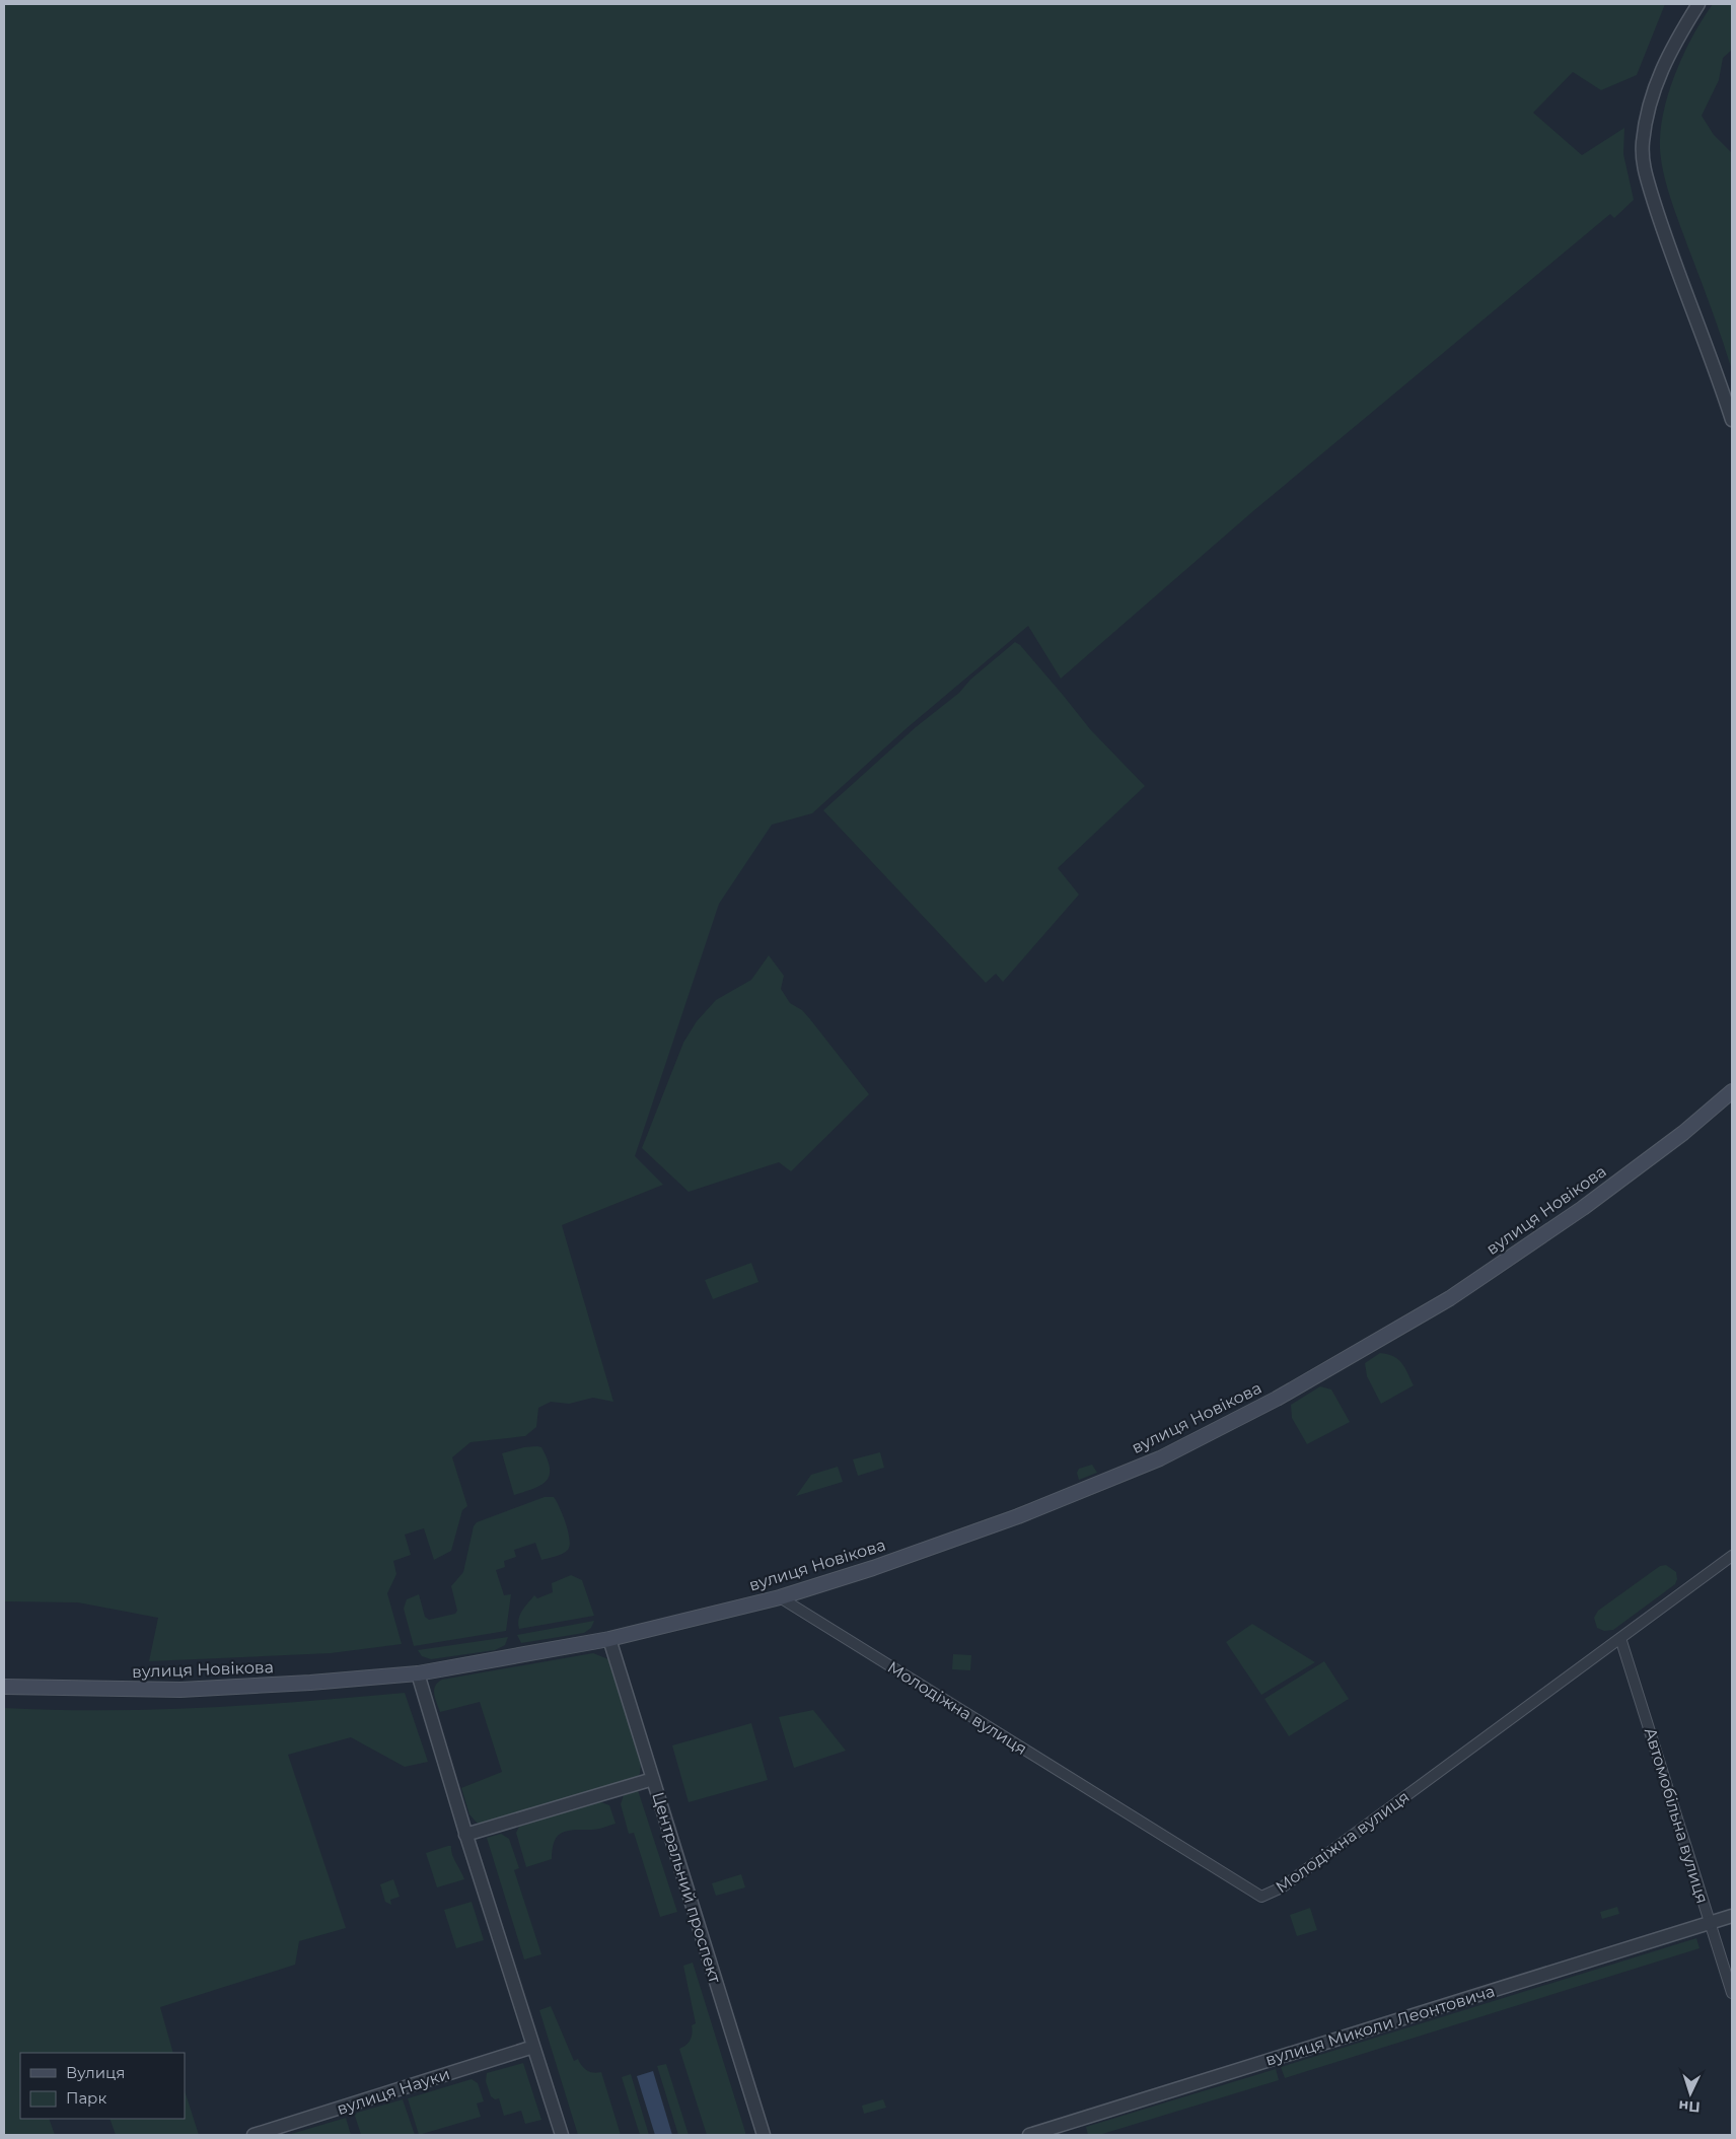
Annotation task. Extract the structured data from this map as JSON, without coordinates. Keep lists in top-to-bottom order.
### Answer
{
  "streets": {
    "main road": ["вулиця Новікова"],
    "street": [
      "Молодіжна вулиця",
      "Автомобільна вулиця",
      "Центральний проспект",
      "вулиця Миколи Леонтовича",
      "вулиця Науки"
    ]
  },
  "crossings": [
    ["вулиця Новікова", "Молодіжна вулиця"],
    ["вулиця Новікова", "Центральний проспект"],
    ["Молодіжна вулиця", "Автомобільна вулиця"],
    ["Автомобільна вулиця", "вулиця Миколи Леонтовича"]
  ],
  "legend": ["Вулиця", "Парк"],
  "north": "bottom"
}
